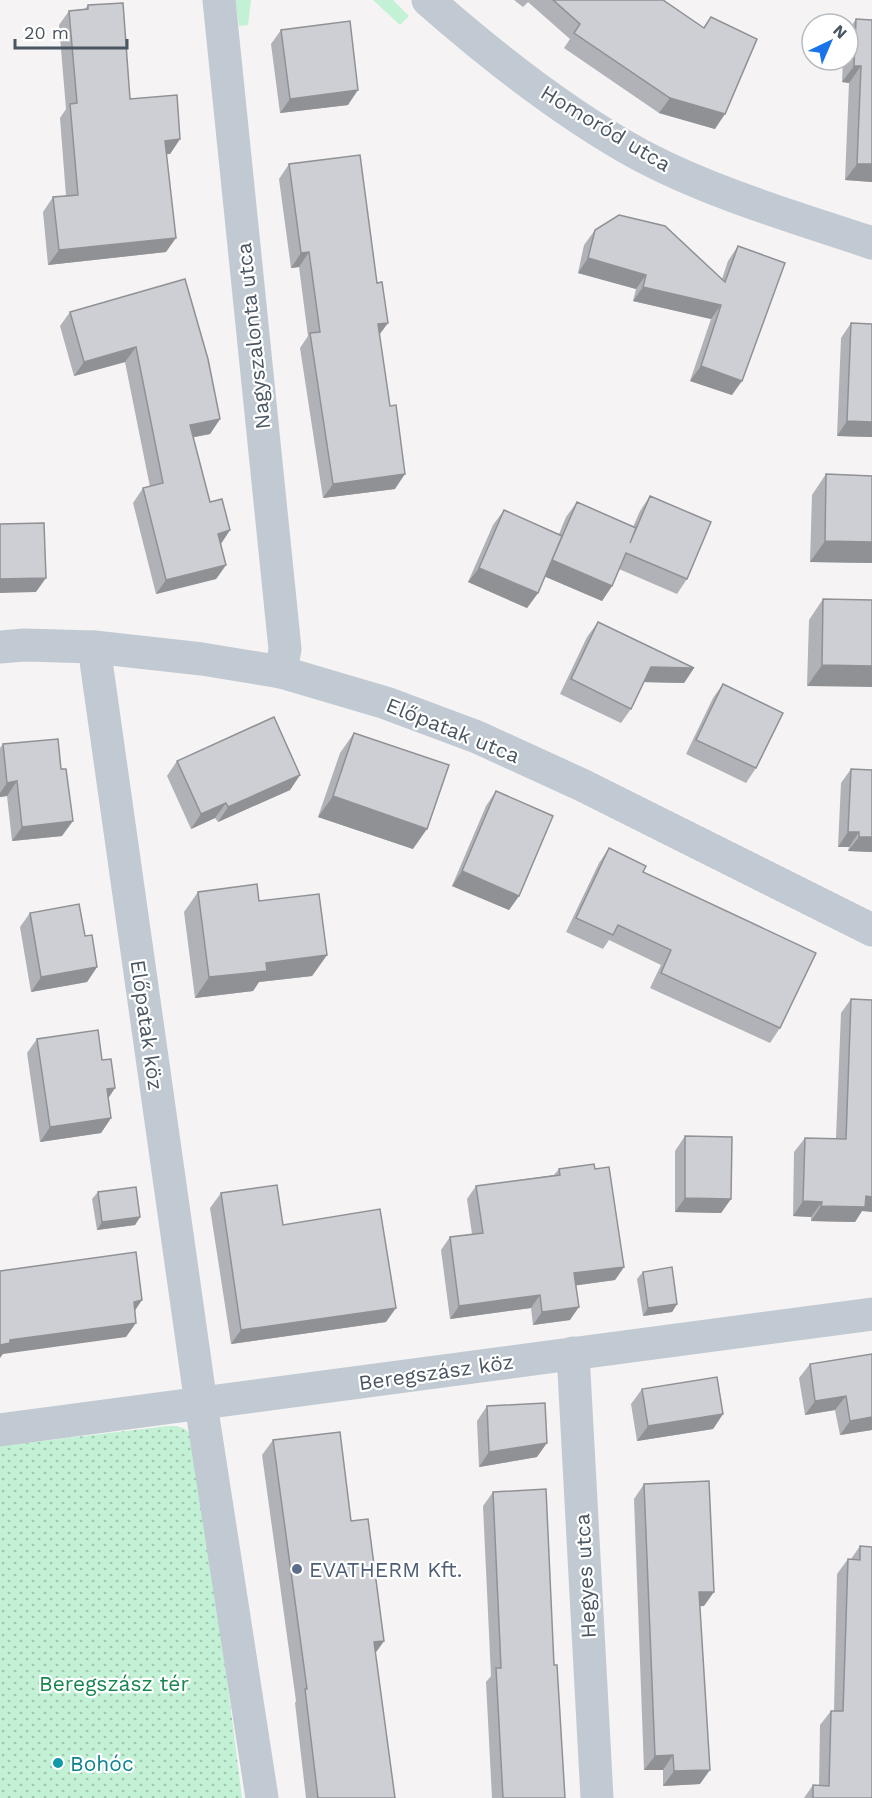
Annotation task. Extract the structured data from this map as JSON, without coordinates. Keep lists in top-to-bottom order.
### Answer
{
  "streets": {
    "street": [
      "Homoród utca",
      "Nagyszalonta utca",
      "Előpatak utca",
      "Előpatak köz",
      "Beregszász köz",
      "Hegyes utca"
    ]
  },
  "crossings": [
    ["Nagyszalonta utca", "Előpatak utca"],
    ["Előpatak utca", "Előpatak köz"],
    ["Előpatak köz", "Beregszász köz"],
    ["Beregszász köz", "Hegyes utca"]
  ],
  "parks": ["Beregszász tér"],
  "places": ["EVATHERM Kft.", "Bohóc"],
  "scale_bar": "20 m",
  "north": "top right"
}
